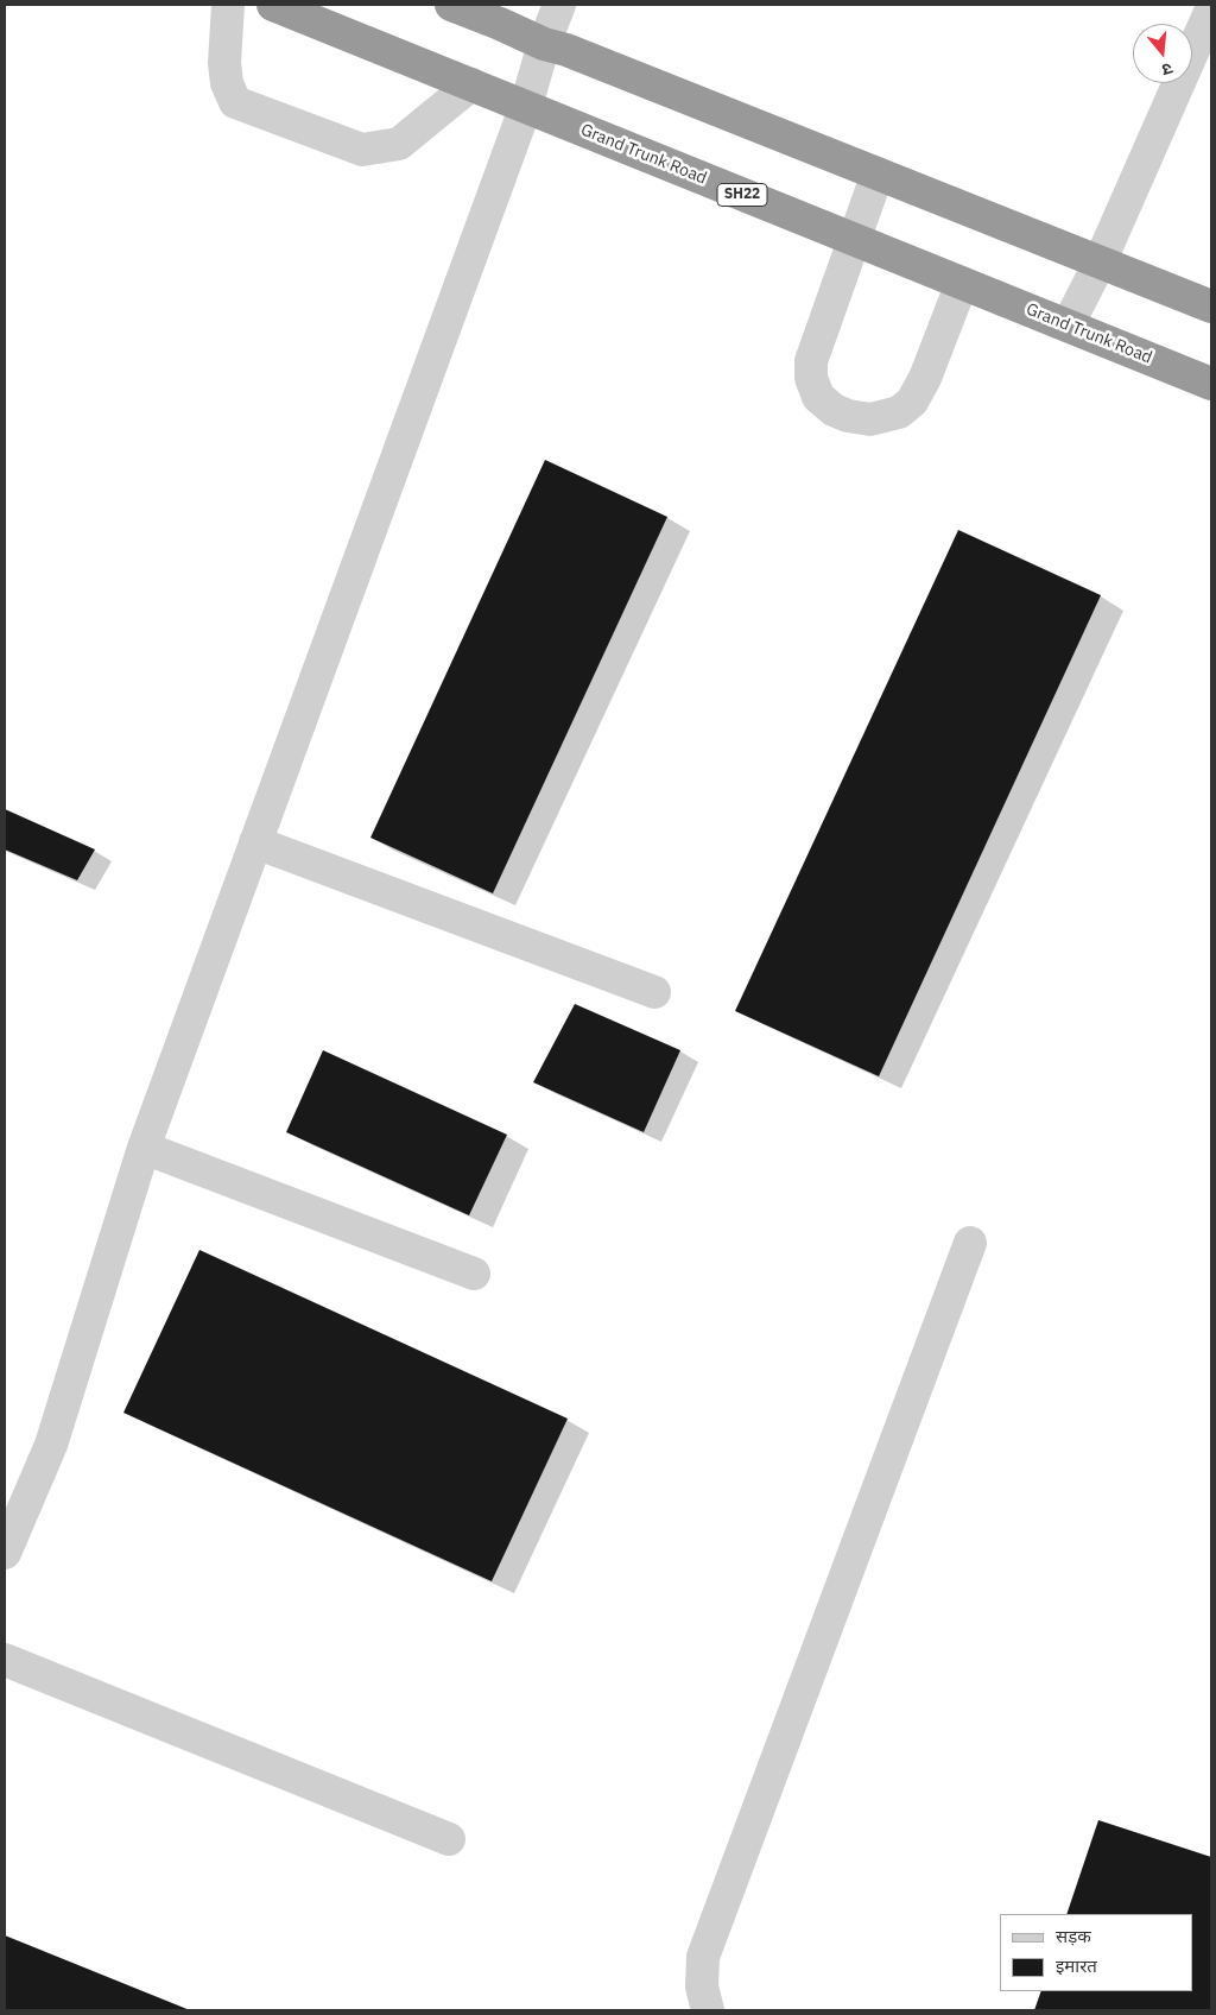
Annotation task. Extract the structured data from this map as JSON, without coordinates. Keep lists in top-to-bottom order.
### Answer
{
  "streets": {
    "highway": ["Grand Trunk Road", "SH22"]
  },
  "legend": ["सड़क", "इमारत"],
  "north": "bottom"
}
